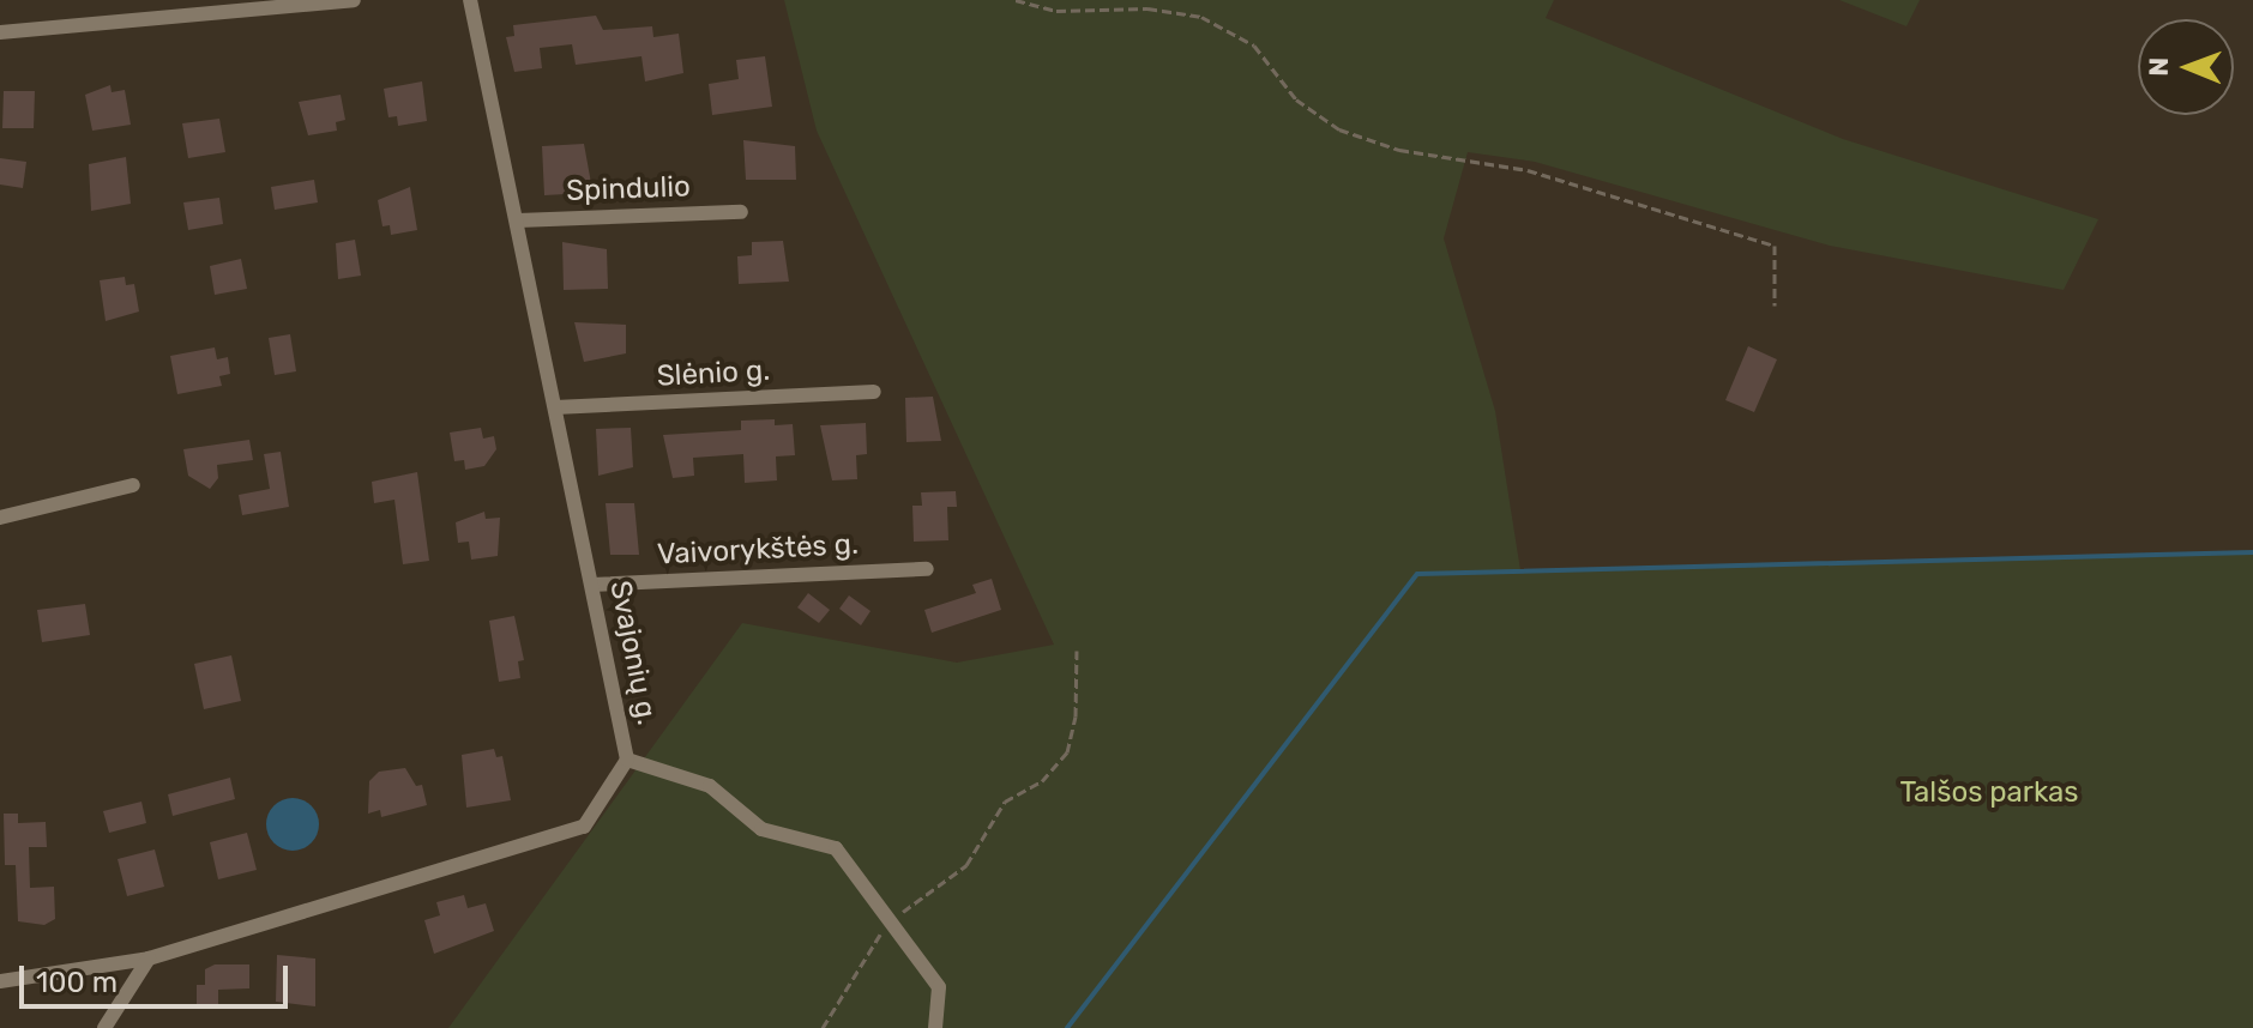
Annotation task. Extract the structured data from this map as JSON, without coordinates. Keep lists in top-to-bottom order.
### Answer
{
  "streets": {
    "street": [
      "Spindulio",
      "Slėnio g.",
      "Vaivorykštės g.",
      "Svajonių g."
    ]
  },
  "crossings": [
    ["Spindulio", "Svajonių g."],
    ["Slėnio g.", "Svajonių g."],
    ["Vaivorykštės g.", "Svajonių g."]
  ],
  "parks": ["Talšos parkas"],
  "scale_bar": "100 m",
  "north": "left"
}
